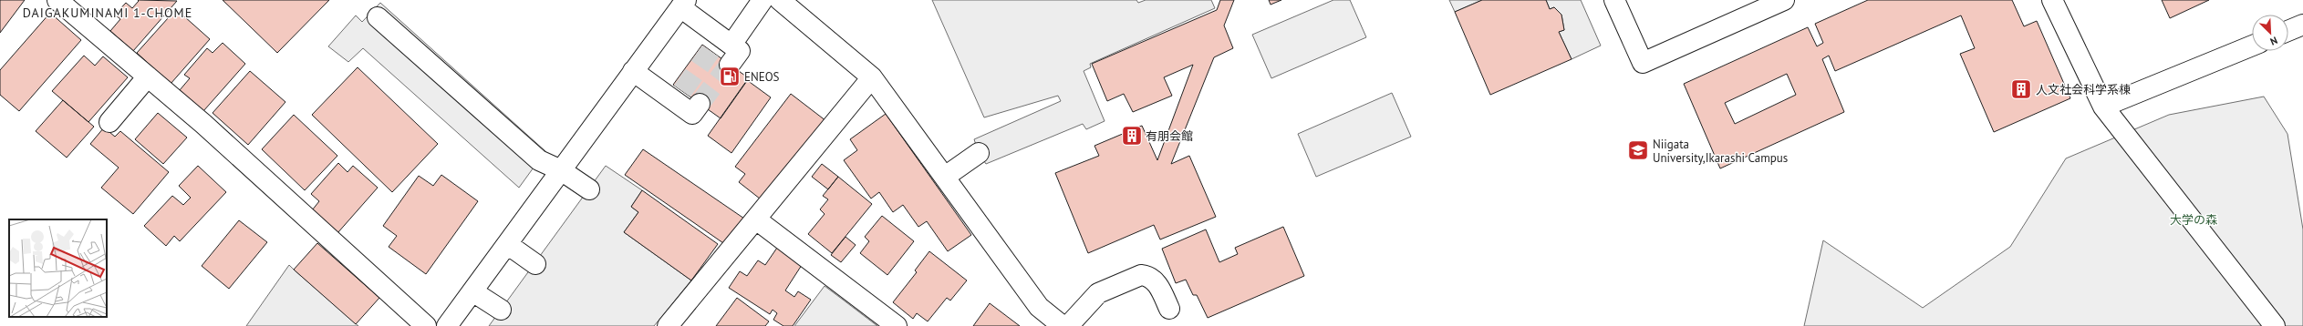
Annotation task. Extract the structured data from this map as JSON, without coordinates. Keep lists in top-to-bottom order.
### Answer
{
  "districts": ["DAIGAKUMINAMI 1-CHOME"],
  "parks": ["大学の森"],
  "places": {
    "fuel station": ["ENEOS"],
    "building": ["人文社会科学系棟", "有朋会館"],
    "school or university": ["Niigata University,Ikarashi Campus"]
  },
  "north": "bottom right"
}
